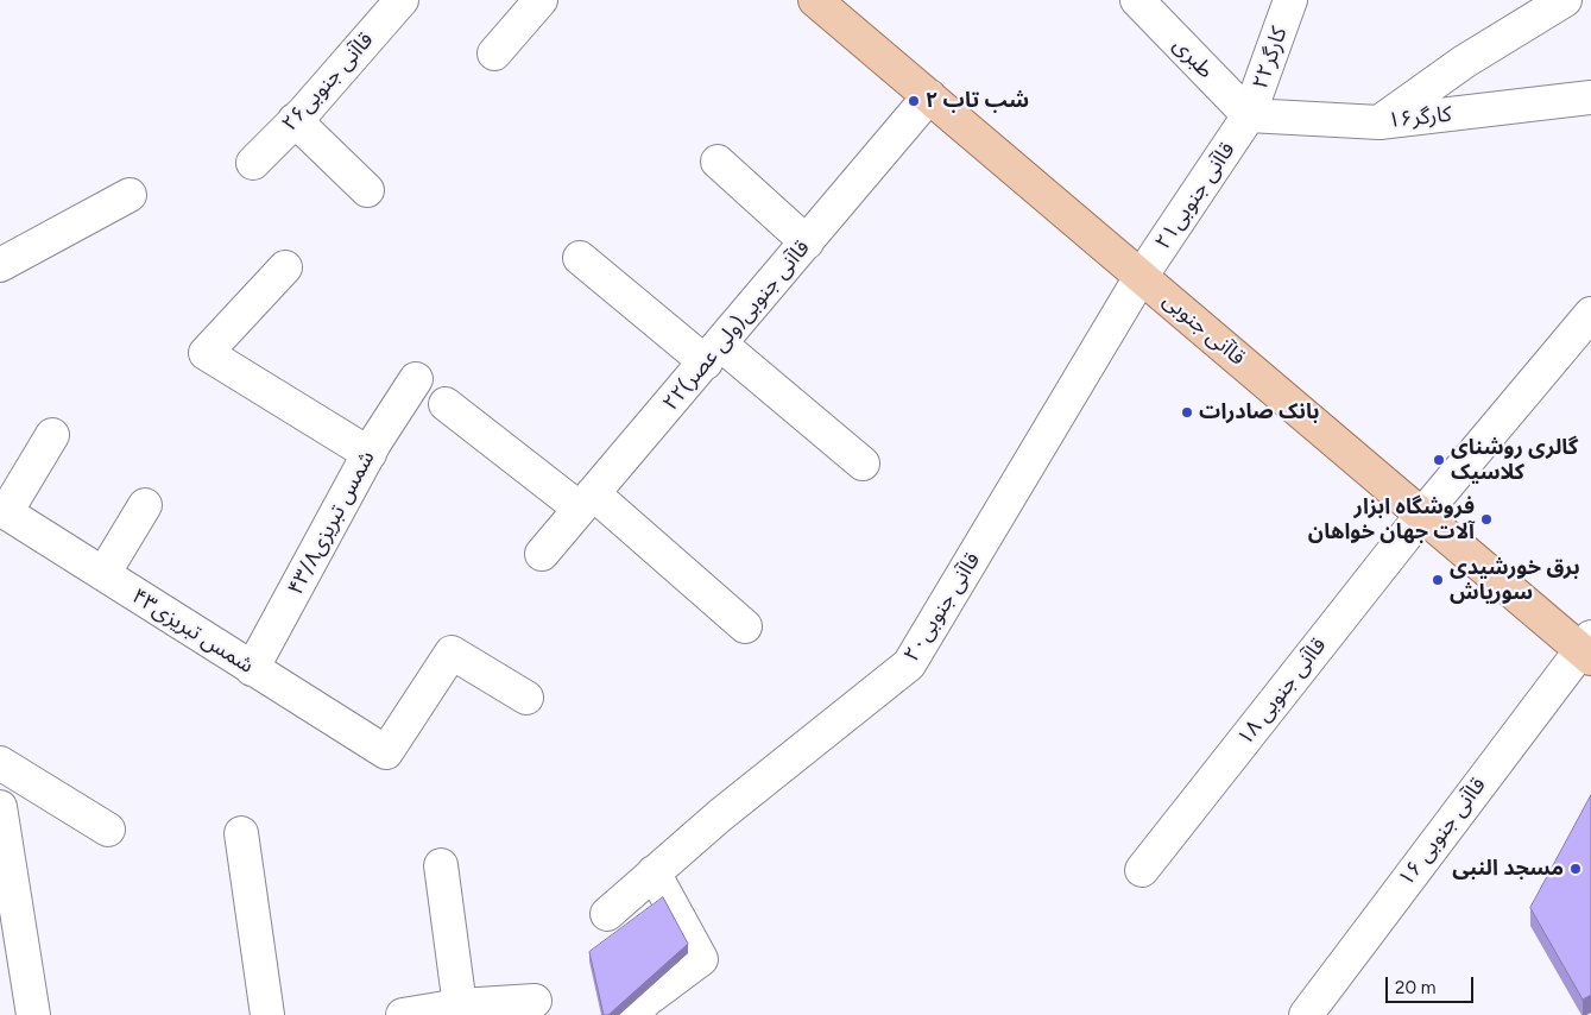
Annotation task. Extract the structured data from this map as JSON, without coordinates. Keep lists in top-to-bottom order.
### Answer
{
  "streets": {
    "main road": ["قاآنی جنوبی"],
    "street": [
      "طبری",
      "۲۲کارگر",
      "۲۶قاآنی جنوبی",
      "کارگر۱۶",
      "قاآنی جنوبی۲۱",
      "۲۲قاآنی جنوبی(ولی عصر)",
      "شمس تبریزی۴۳/۸",
      "۲۰قاآنی جنوبی",
      "شمس تبریزی۴۳",
      "قاآنی جنوبی ۱۸",
      "قاآنی جنوبی ۱۶"
    ]
  },
  "crossings": [
    ["طبری", "۲۲کارگر"],
    ["طبری", "کارگر۱۶"],
    ["طبری", "قاآنی جنوبی۲۱"],
    ["۲۲کارگر", "کارگر۱۶"],
    ["۲۲کارگر", "قاآنی جنوبی۲۱"],
    ["کارگر۱۶", "قاآنی جنوبی۲۱"],
    ["قاآنی جنوبی۲۱", "قاآنی جنوبی"],
    ["قاآنی جنوبی۲۱", "۲۰قاآنی جنوبی"],
    ["۲۲قاآنی جنوبی(ولی عصر)", "قاآنی جنوبی"],
    ["قاآنی جنوبی", "۲۰قاآنی جنوبی"],
    ["قاآنی جنوبی", "قاآنی جنوبی ۱۸"],
    ["قاآنی جنوبی", "قاآنی جنوبی ۱۶"],
    ["شمس تبریزی۴۳/۸", "شمس تبریزی۴۳"]
  ],
  "places": [
    "شب تاب ۲",
    "بانک صادرات",
    "گالری روشنای کلاسیک",
    "فروشگاه ابزار آلات جهان خواهان",
    "برق خورشیدی سوریاش",
    "مسجد النبی"
  ],
  "scale_bar": "20 m"
}
